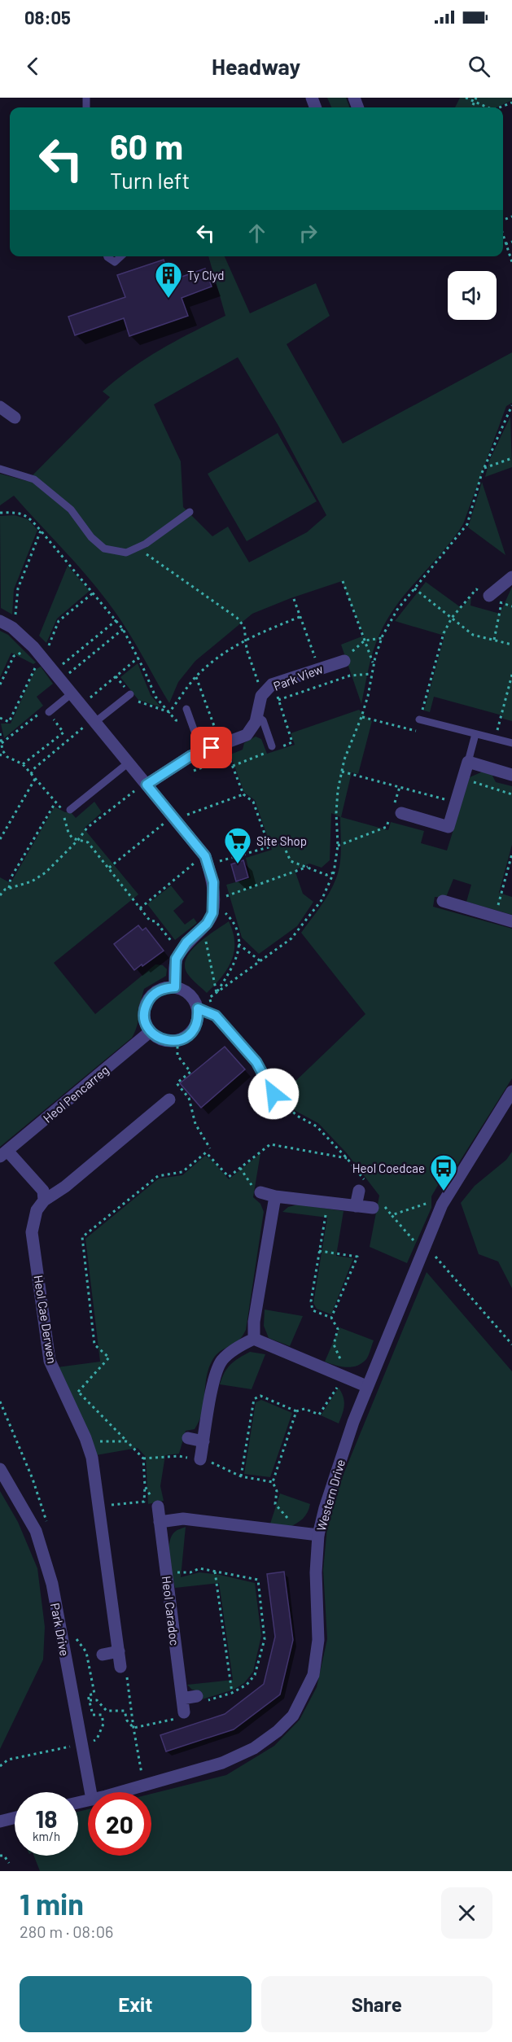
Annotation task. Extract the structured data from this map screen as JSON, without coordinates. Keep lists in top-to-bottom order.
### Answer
{
  "streets": {
    "street": [
      "Park View",
      "Heol Pencarreg",
      "Heol Cae Derwen",
      "Western Drive",
      "Heol Caradoc",
      "Park Drive"
    ]
  },
  "places": {
    "building": ["Ty Clyd"],
    "supermarket": ["Site Shop"],
    "bus stop": ["Heol Coedcae"]
  },
  "page": {
    "status": "08:05",
    "header": "Headway",
    "turn": ["60 m", "Turn left"],
    "speed": "18 km/h",
    "limit": "20",
    "heading": ["1 min", "280 m · 08:06"],
    "buttons": ["Exit", "Share"]
  }
}
